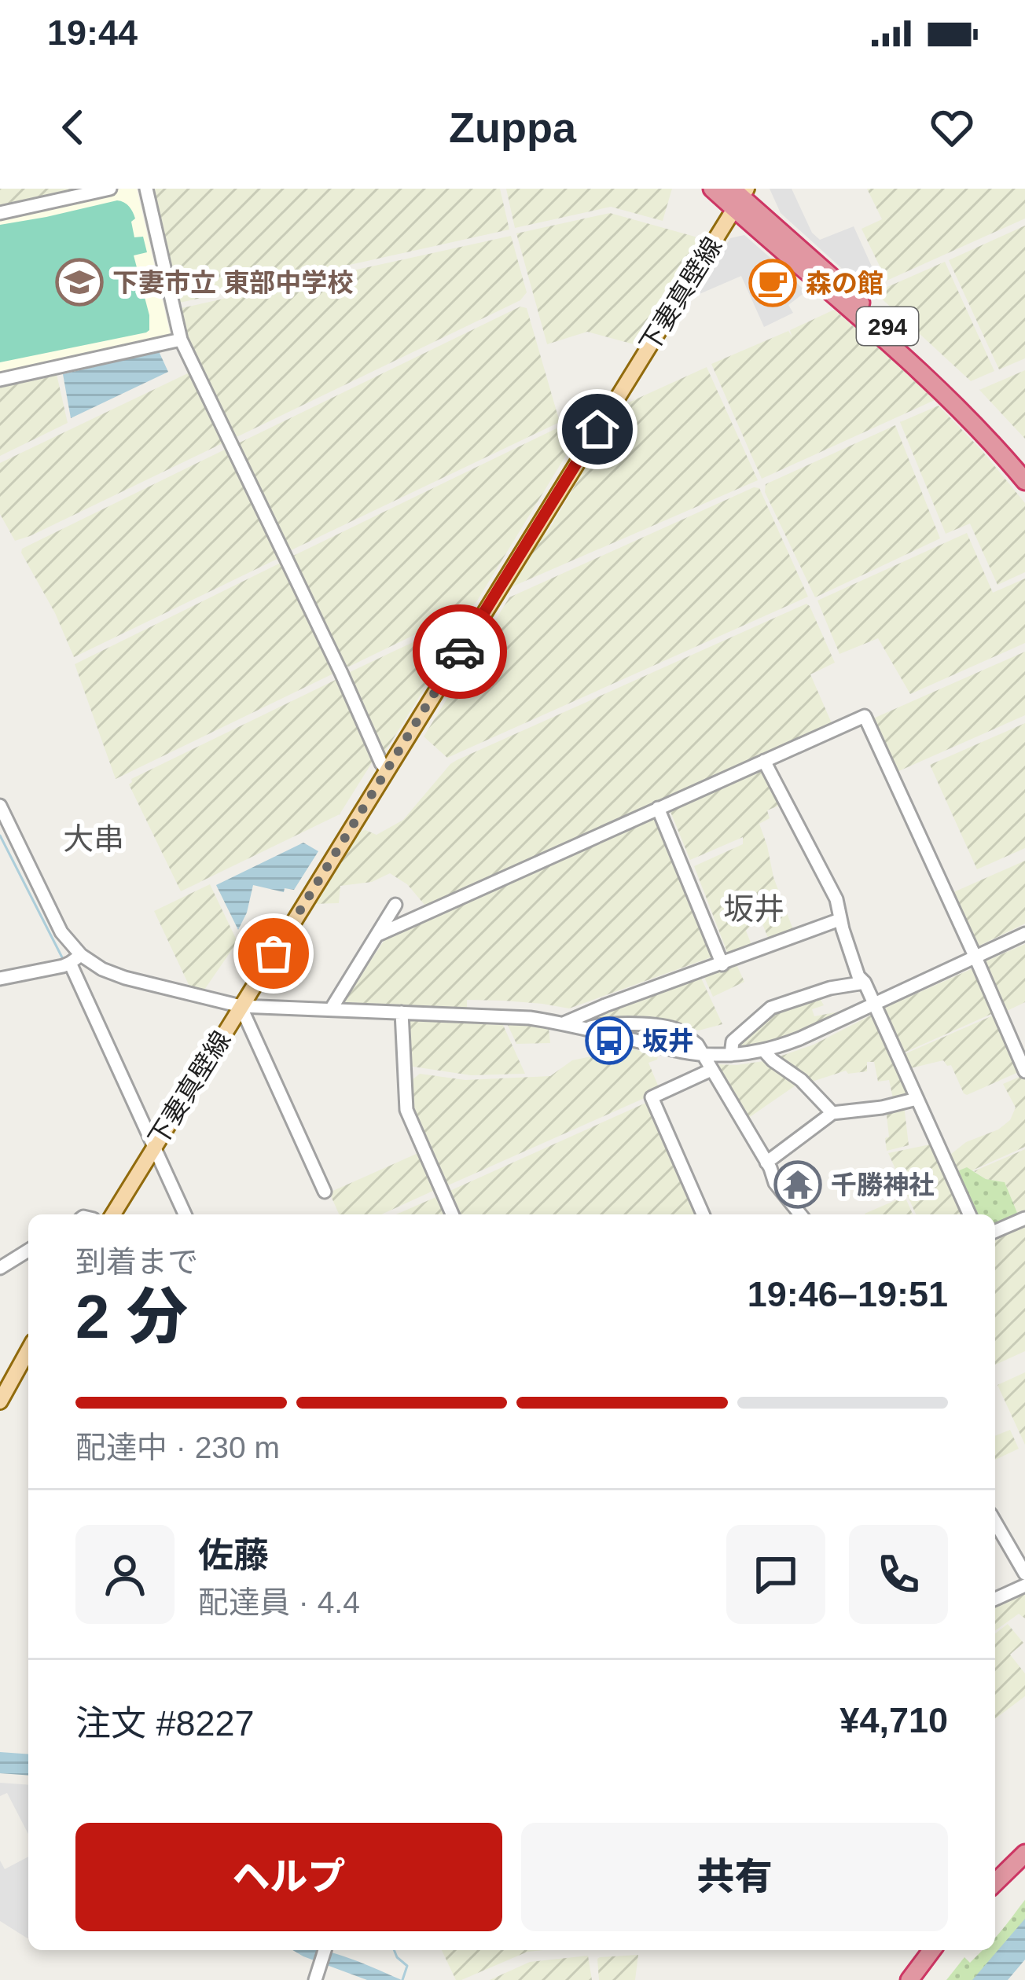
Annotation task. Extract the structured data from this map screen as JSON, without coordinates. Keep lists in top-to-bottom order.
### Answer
{
  "streets": {
    "highway": ["294"],
    "main road": ["下妻真壁線"]
  },
  "crossings": [
    ["下妻真壁線", "294"]
  ],
  "districts": ["大串", "坂井"],
  "places": {
    "school or university": ["下妻市立 東部中学校"],
    "cafe": ["森の館"],
    "bus stop": ["坂井"],
    "temple": ["千勝神社"]
  },
  "page": {
    "status": "19:44",
    "header": "Zuppa",
    "heading": ["2 分", "到着まで", "19:46–19:51"],
    "panel": [
      "佐藤",
      "配達員 · 4.4",
      "注文 #8227",
      "¥4,710"
    ],
    "bar": "配達中 · 230 m",
    "buttons": ["ヘルプ", "共有"]
  }
}
